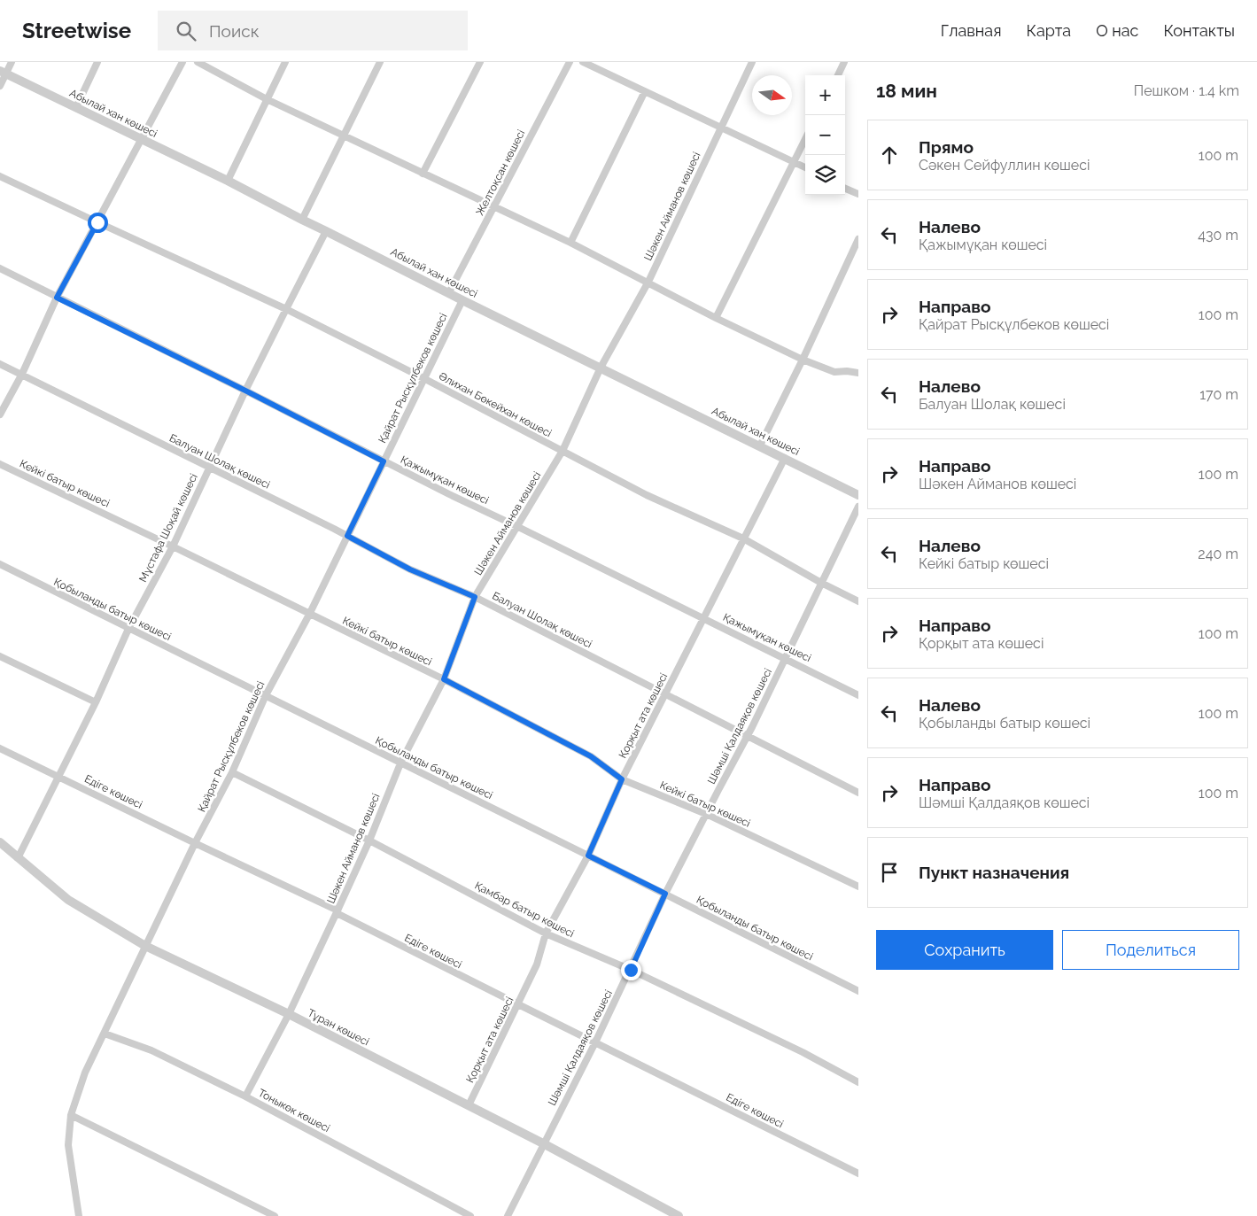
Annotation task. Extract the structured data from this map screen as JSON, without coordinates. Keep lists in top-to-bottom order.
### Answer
{
  "streets": {
    "street": [
      "Абылай хан көшесі",
      "Желтоқсан көшесі",
      "Шәкен Айманов көшесі",
      "Қайрат Рысқұлбеков көшесі",
      "Әлихан Бөкейхан көшесі",
      "Балуан Шолақ көшесі",
      "Қажымұқан көшесі",
      "Кейкі батыр көшесі",
      "Мұстафа Шоқай көшесі",
      "Қобыланды батыр көшесі",
      "Қорқыт ата көшесі",
      "Шәмші Қалдаяқов көшесі",
      "Едіге көшесі",
      "Қамбар батыр көшесі",
      "Тұран көшесі",
      "Тоныкөк көшесі"
    ]
  },
  "crossings": [
    ["Абылай хан көшесі", "Желтоқсан көшесі"],
    ["Абылай хан көшесі", "Шәкен Айманов көшесі"],
    ["Абылай хан көшесі", "Қайрат Рысқұлбеков көшесі"],
    ["Абылай хан көшесі", "Мұстафа Шоқай көшесі"],
    ["Абылай хан көшесі", "Қорқыт ата көшесі"],
    ["Шәкен Айманов көшесі", "Әлихан Бөкейхан көшесі"],
    ["Шәкен Айманов көшесі", "Балуан Шолақ көшесі"],
    ["Шәкен Айманов көшесі", "Қажымұқан көшесі"],
    ["Шәкен Айманов көшесі", "Кейкі батыр көшесі"],
    ["Шәкен Айманов көшесі", "Қобыланды батыр көшесі"],
    ["Шәкен Айманов көшесі", "Едіге көшесі"],
    ["Шәкен Айманов көшесі", "Қамбар батыр көшесі"],
    ["Шәкен Айманов көшесі", "Тұран көшесі"],
    ["Шәкен Айманов көшесі", "Тоныкөк көшесі"],
    ["Қайрат Рысқұлбеков көшесі", "Әлихан Бөкейхан көшесі"],
    ["Қайрат Рысқұлбеков көшесі", "Балуан Шолақ көшесі"],
    ["Қайрат Рысқұлбеков көшесі", "Қажымұқан көшесі"],
    ["Қайрат Рысқұлбеков көшесі", "Кейкі батыр көшесі"],
    ["Қайрат Рысқұлбеков көшесі", "Қобыланды батыр көшесі"],
    ["Қайрат Рысқұлбеков көшесі", "Едіге көшесі"],
    ["Қайрат Рысқұлбеков көшесі", "Қамбар батыр көшесі"],
    ["Қайрат Рысқұлбеков көшесі", "Тұран көшесі"],
    ["Қайрат Рысқұлбеков көшесі", "Тоныкөк көшесі"],
    ["Әлихан Бөкейхан көшесі", "Мұстафа Шоқай көшесі"],
    ["Әлихан Бөкейхан көшесі", "Қорқыт ата көшесі"],
    ["Әлихан Бөкейхан көшесі", "Шәмші Қалдаяқов көшесі"],
    ["Балуан Шолақ көшесі", "Мұстафа Шоқай көшесі"],
    ["Балуан Шолақ көшесі", "Қорқыт ата көшесі"],
    ["Балуан Шолақ көшесі", "Шәмші Қалдаяқов көшесі"],
    ["Қажымұқан көшесі", "Мұстафа Шоқай көшесі"],
    ["Қажымұқан көшесі", "Қорқыт ата көшесі"],
    ["Қажымұқан көшесі", "Шәмші Қалдаяқов көшесі"],
    ["Кейкі батыр көшесі", "Мұстафа Шоқай көшесі"],
    ["Кейкі батыр көшесі", "Қорқыт ата көшесі"],
    ["Кейкі батыр көшесі", "Шәмші Қалдаяқов көшесі"],
    ["Мұстафа Шоқай көшесі", "Қобыланды батыр көшесі"],
    ["Мұстафа Шоқай көшесі", "Едіге көшесі"],
    ["Мұстафа Шоқай көшесі", "Тұран көшесі"],
    ["Қобыланды батыр көшесі", "Қорқыт ата көшесі"],
    ["Қобыланды батыр көшесі", "Шәмші Қалдаяқов көшесі"],
    ["Қорқыт ата көшесі", "Едіге көшесі"],
    ["Қорқыт ата көшесі", "Қамбар батыр көшесі"],
    ["Қорқыт ата көшесі", "Тұран көшесі"],
    ["Шәмші Қалдаяқов көшесі", "Едіге көшесі"],
    ["Шәмші Қалдаяқов көшесі", "Қамбар батыр көшесі"],
    ["Шәмші Қалдаяқов көшесі", "Тұран көшесі"]
  ],
  "north": "right",
  "page": {
    "header": "Streetwise",
    "search": "Поиск",
    "nav": [
      "Главная",
      "Карта",
      "О нас",
      "Контакты"
    ],
    "heading": ["18 мин", "Пешком · 1.4 km"],
    "map_buttons": ["+", "−"],
    "list": [
      ["Прямо", "Сәкен Сейфуллин көшесі", "100 m"],
      ["Налево", "Қажымұқан көшесі", "430 m"],
      ["Направо", "Қайрат Рысқұлбеков көшесі", "100 m"],
      ["Налево", "Балуан Шолақ көшесі", "170 m"],
      ["Направо", "Шәкен Айманов көшесі", "100 m"],
      ["Налево", "Кейкі батыр көшесі", "240 m"],
      ["Направо", "Қорқыт ата көшесі", "100 m"],
      ["Налево", "Қобыланды батыр көшесі", "100 m"],
      ["Направо", "Шәмші Қалдаяқов көшесі", "100 m"],
      "Пункт назначения"
    ],
    "buttons": ["Сохранить", "Поделиться"]
  }
}
